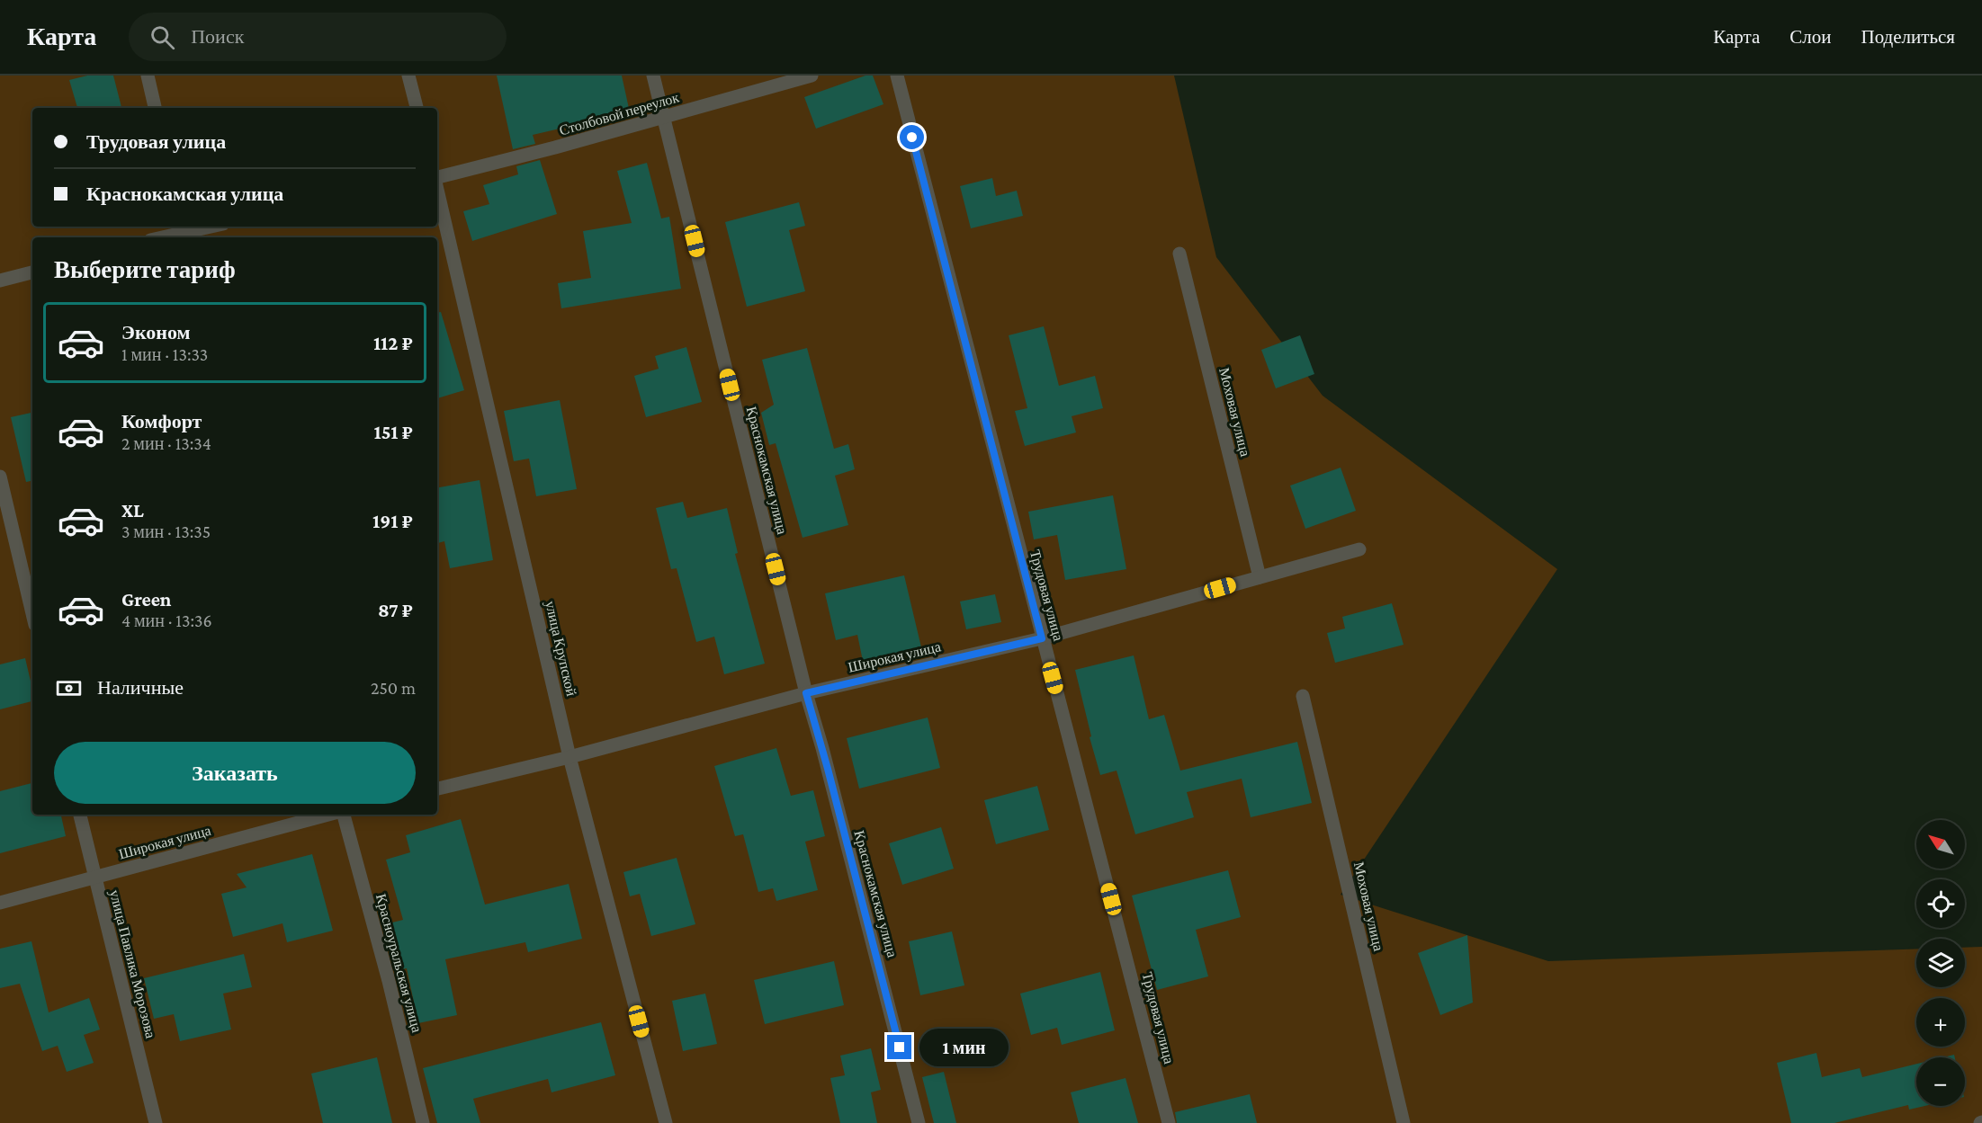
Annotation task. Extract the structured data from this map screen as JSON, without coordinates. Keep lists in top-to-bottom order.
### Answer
{
  "streets": {
    "street": [
      "Столбовой переулок",
      "Моховая улица",
      "Краснокамская улица",
      "Трудовая улица",
      "улица Крупской",
      "Широкая улица",
      "Красноуральская улица",
      "улица Павлика Морозова"
    ]
  },
  "crossings": [
    ["Столбовой переулок", "Краснокамская улица"],
    ["Моховая улица", "Широкая улица"],
    ["Краснокамская улица", "Широкая улица"],
    ["Трудовая улица", "Широкая улица"],
    ["улица Крупской", "Широкая улица"],
    ["Широкая улица", "улица Павлика Морозова"]
  ],
  "north": "top left",
  "page": {
    "header": "Карта",
    "search": "Поиск",
    "nav": ["Карта", "Слои", "Поделиться"],
    "banner": ["Трудовая улица", "Краснокамская улица"],
    "heading": "Выберите тариф",
    "list": [
      {
        "name": "Эконом",
        "note": "1 мин · 13:33",
        "value": "112 ₽"
      },
      {
        "name": "Комфорт",
        "note": "2 мин · 13:34",
        "value": "151 ₽"
      },
      {
        "name": "XL",
        "note": "3 мин · 13:35",
        "value": "191 ₽"
      },
      {
        "name": "Green",
        "note": "4 мин · 13:36",
        "value": "87 ₽"
      }
    ],
    "pay": ["Наличные", "250 m"],
    "buttons": "Заказать",
    "map_buttons": ["+", "−"],
    "bubble": "1 мин"
  }
}
